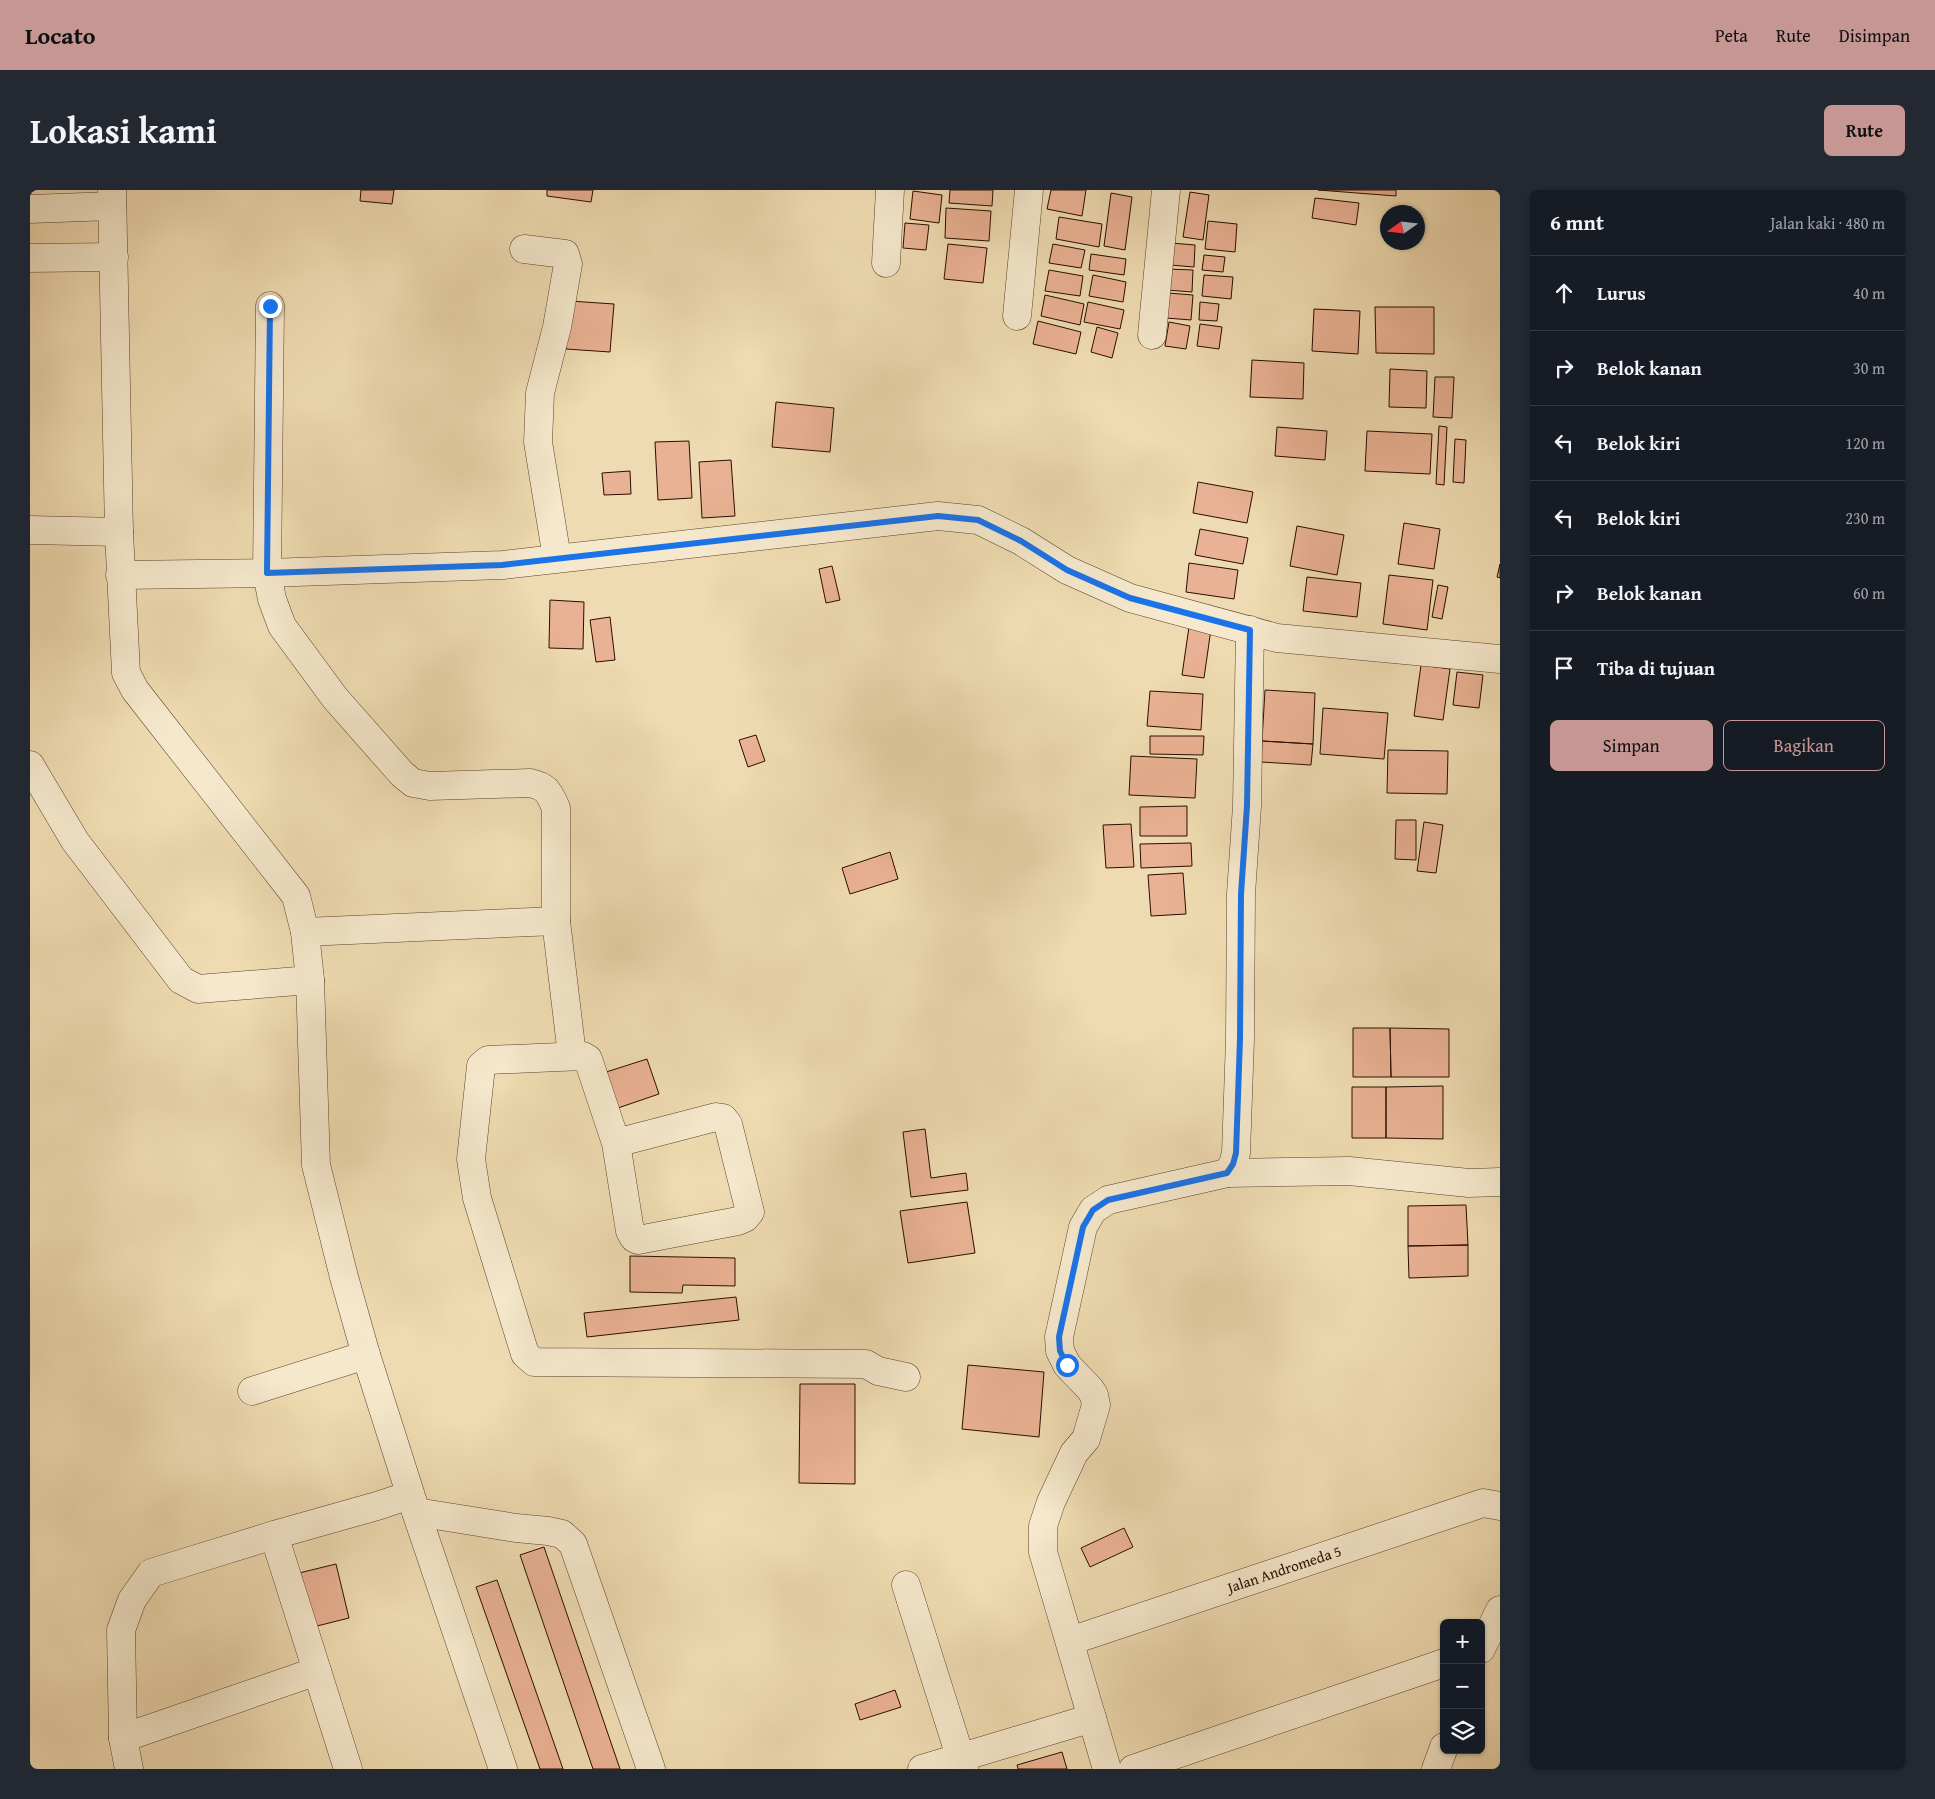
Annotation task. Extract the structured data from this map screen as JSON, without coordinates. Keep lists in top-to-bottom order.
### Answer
{
  "streets": {
    "street": ["Jalan Andromeda 5"]
  },
  "north": "left",
  "page": {
    "header": "Locato",
    "nav": ["Peta", "Rute", "Disimpan"],
    "title": "Lokasi kami",
    "buttons": [
      "Rute",
      ["Simpan", "Bagikan"]
    ],
    "heading": ["6 mnt", "Jalan kaki · 480 m"],
    "list": [
      ["Lurus", "40 m"],
      ["Belok kanan", "30 m"],
      ["Belok kiri", "120 m"],
      ["Belok kiri", "230 m"],
      ["Belok kanan", "60 m"],
      "Tiba di tujuan"
    ],
    "map_buttons": ["+", "−"]
  }
}
